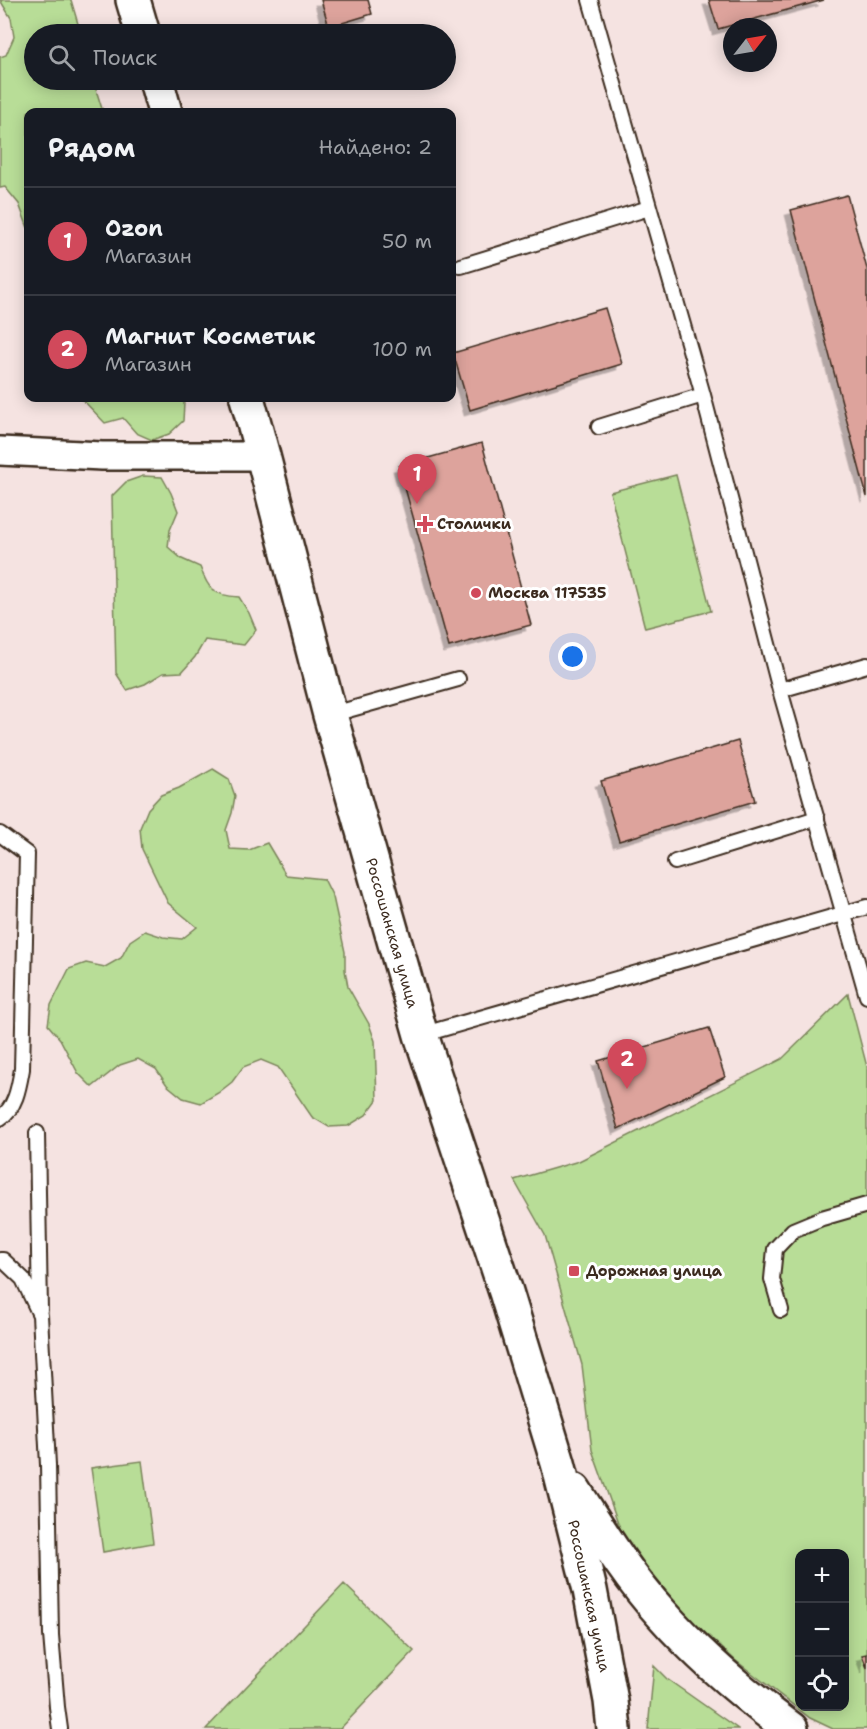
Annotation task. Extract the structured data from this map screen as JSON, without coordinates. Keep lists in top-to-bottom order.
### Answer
{
  "streets": {
    "street": ["Россошанская улица"]
  },
  "places": {
    "health": ["Столички"],
    "other": ["Москва 117535"],
    "transit": ["Дорожная улица"]
  },
  "north": "top right",
  "page": {
    "search": "Поиск",
    "heading": ["Рядом", "Найдено: 2"],
    "list": [
      {
        "mark": "1",
        "name": "Ozon",
        "note": "Магазин",
        "value": "50 m"
      },
      {
        "mark": "2",
        "name": "Магнит Косметик",
        "note": "Магазин",
        "value": "100 m"
      }
    ],
    "pins": ["1", "2"],
    "map_buttons": ["+", "−"]
  }
}
